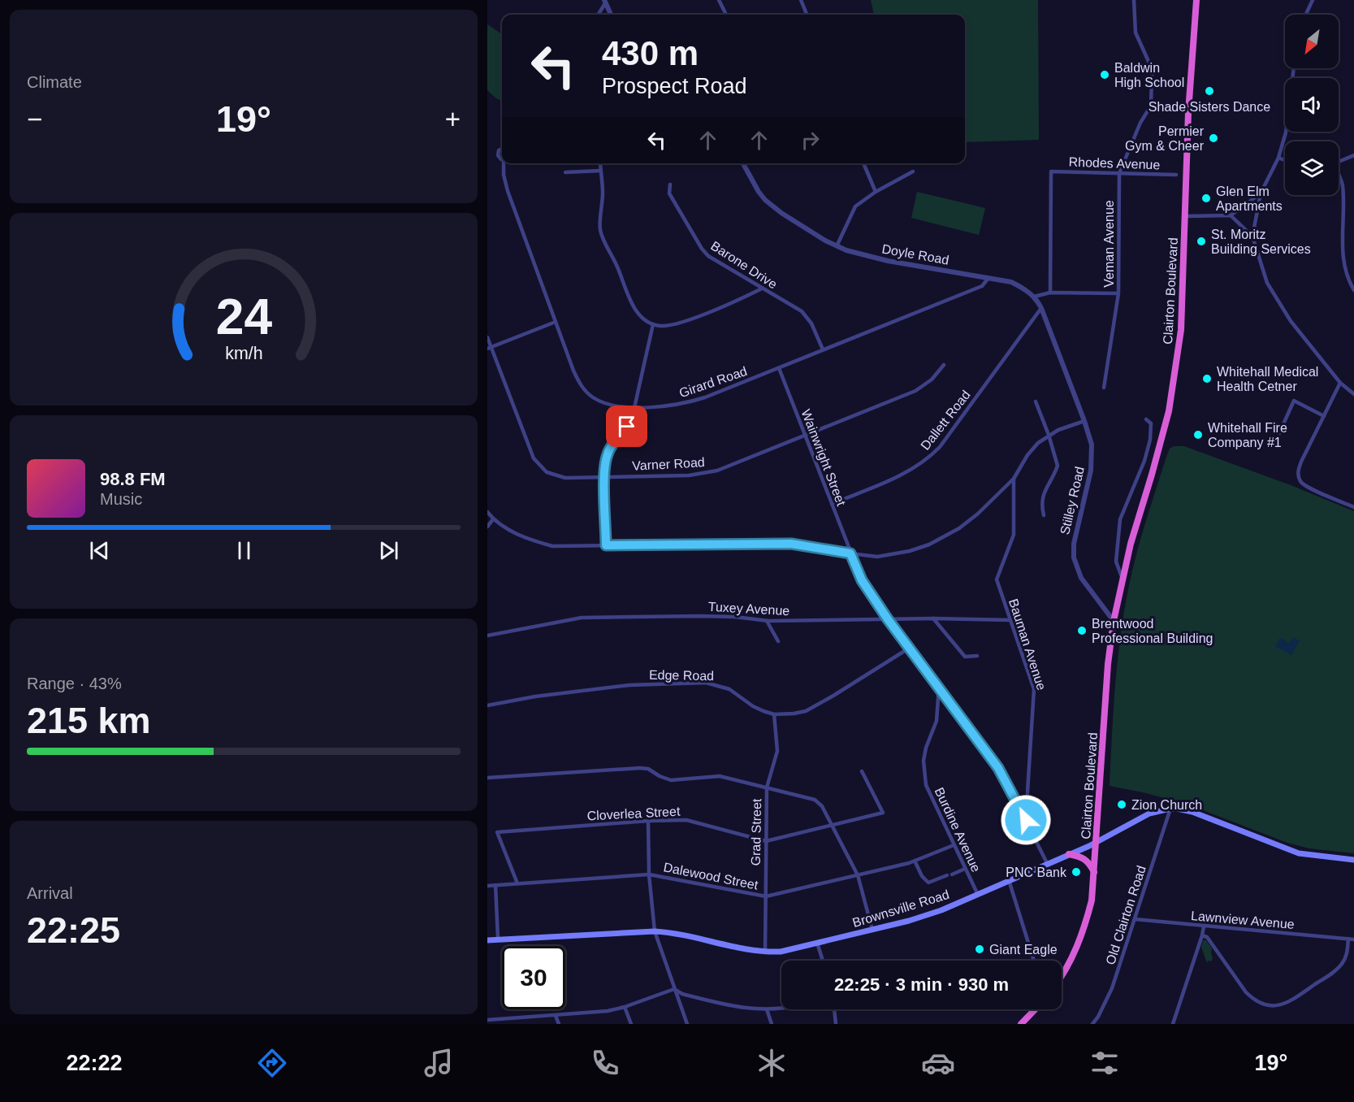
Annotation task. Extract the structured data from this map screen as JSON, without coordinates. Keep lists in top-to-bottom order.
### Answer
{
  "streets": {
    "highway": ["Clairton Boulevard"],
    "main road": ["Brownsville Road"],
    "street": [
      "Rhodes Avenue",
      "Veman Avenue",
      "Doyle Road",
      "Barone Drive",
      "Girard Road",
      "Dallett Road",
      "Wainwright Street",
      "Varner Road",
      "Stilley Road",
      "Tuxey Avenue",
      "Bauman Avenue",
      "Edge Road",
      "Cloverlea Street",
      "Burdine Avenue",
      "Grad Street",
      "Dalewood Street",
      "Old Clairton Road",
      "Lawnview Avenue"
    ]
  },
  "crossings": [
    ["Rhodes Avenue", "Veman Avenue"],
    ["Doyle Road", "Girard Road"],
    ["Doyle Road", "Stilley Road"],
    ["Barone Drive", "Girard Road"],
    ["Clairton Boulevard", "Stilley Road"],
    ["Clairton Boulevard", "Brownsville Road"],
    ["Girard Road", "Wainwright Street"],
    ["Dallett Road", "Wainwright Street"],
    ["Dallett Road", "Stilley Road"],
    ["Wainwright Street", "Varner Road"],
    ["Wainwright Street", "Tuxey Avenue"],
    ["Wainwright Street", "Bauman Avenue"],
    ["Wainwright Street", "Edge Road"],
    ["Wainwright Street", "Burdine Avenue"],
    ["Wainwright Street", "Brownsville Road"],
    ["Tuxey Avenue", "Bauman Avenue"],
    ["Edge Road", "Grad Street"],
    ["Cloverlea Street", "Grad Street"],
    ["Cloverlea Street", "Dalewood Street"],
    ["Burdine Avenue", "Dalewood Street"],
    ["Burdine Avenue", "Brownsville Road"],
    ["Grad Street", "Dalewood Street"],
    ["Grad Street", "Brownsville Road"],
    ["Brownsville Road", "Old Clairton Road"],
    ["Old Clairton Road", "Lawnview Avenue"]
  ],
  "places": [
    "Baldwin High School",
    "Shade Sisters Dance",
    "Permier Gym & Cheer",
    "Glen Elm Apartments",
    "St. Moritz Building Services",
    "Whitehall Medical Health Cetner",
    "Whitehall Fire Company #1",
    "Brentwood Professional Building",
    "Zion Church",
    "PNC Bank",
    "Giant Eagle"
  ],
  "north": "bottom left",
  "page": {
    "tile": [
      "Climate",
      ["Range · 43%", "215 km"],
      ["Arrival", "22:25"]
    ],
    "turn": ["430 m", "Prospect Road"],
    "heat": ["−", "19°", "+"],
    "song": ["98.8 FM", "Music"],
    "limit": "30",
    "trip": "22:25 · 3 min · 930 m",
    "tabs": ["22:22", "19°"],
    "gauge": ["24", "km/h"]
  }
}
